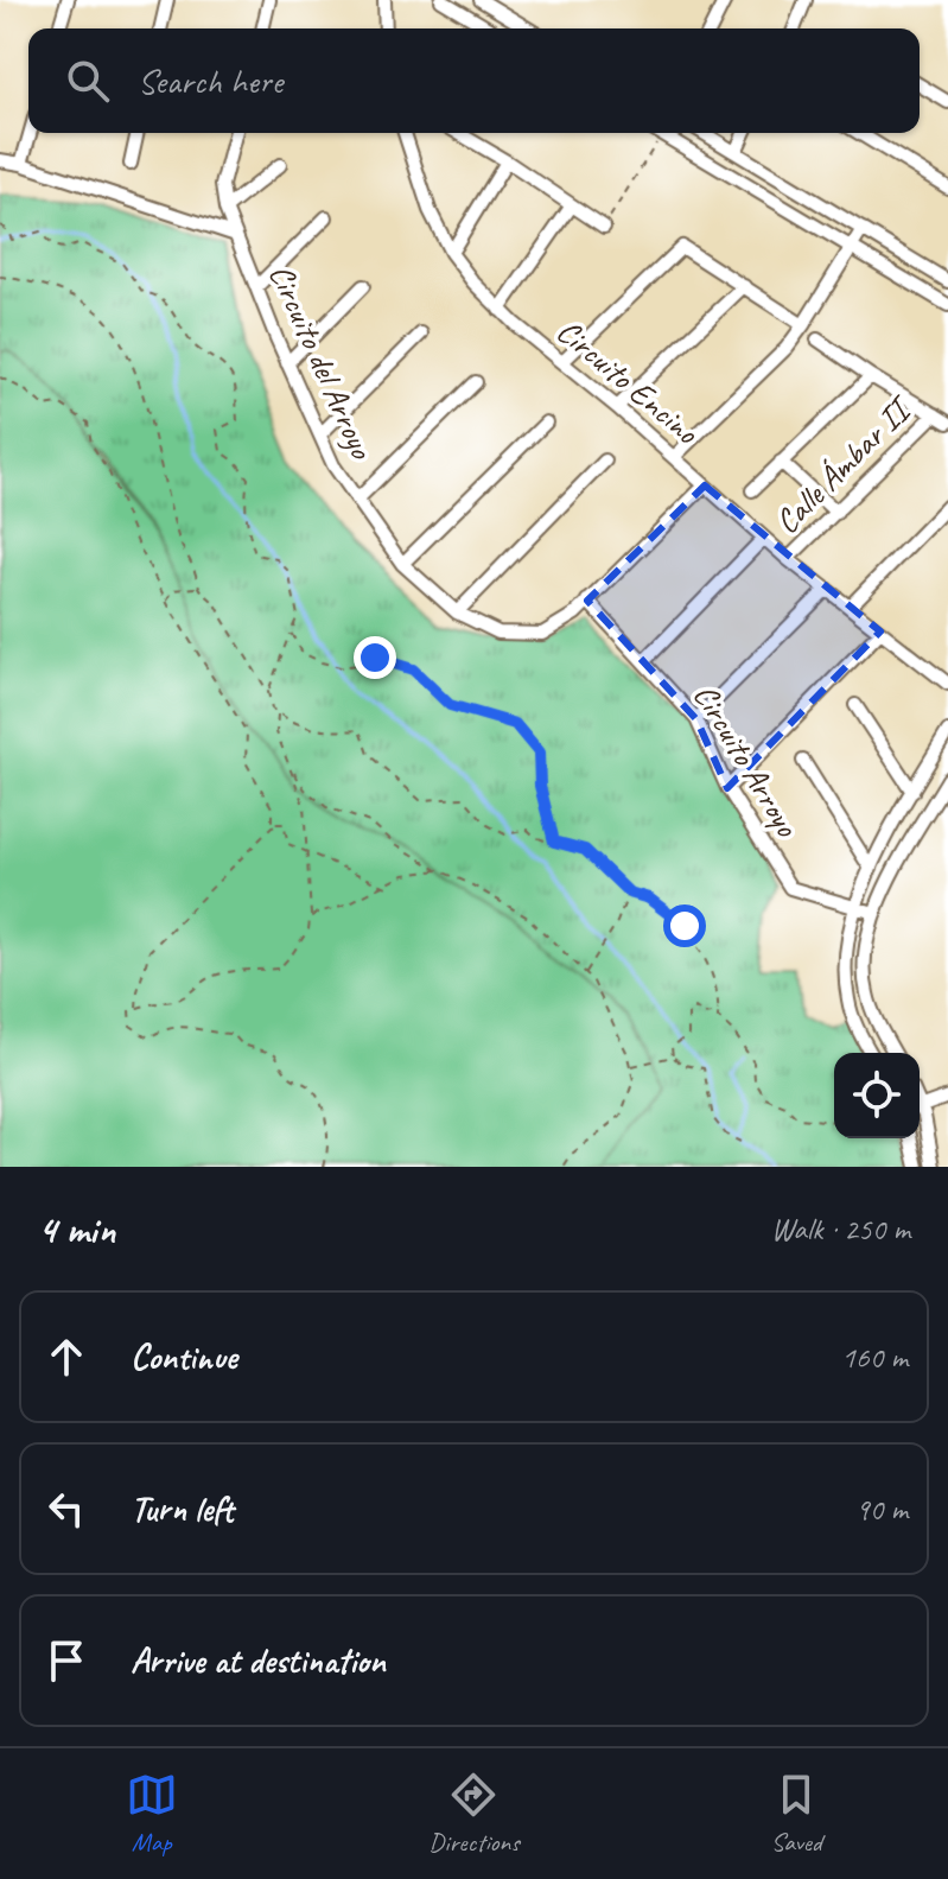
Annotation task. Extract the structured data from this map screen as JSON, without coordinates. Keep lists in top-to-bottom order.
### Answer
{
  "streets": {
    "street": [
      "Circuito del Arroyo",
      "Circuito Encino",
      "Calle Ámbar II",
      "Circuito Arroyo"
    ]
  },
  "crossings": [
    ["Circuito del Arroyo", "Circuito Encino"],
    ["Circuito del Arroyo", "Circuito Arroyo"],
    ["Circuito Encino", "Calle Ámbar II"]
  ],
  "page": {
    "search": "Search here",
    "heading": ["4 min", "Walk · 250 m"],
    "list": [
      ["Continue", "160 m"],
      ["Turn left", "90 m"],
      "Arrive at destination"
    ],
    "nav": ["Map", "Directions", "Saved"]
  }
}
